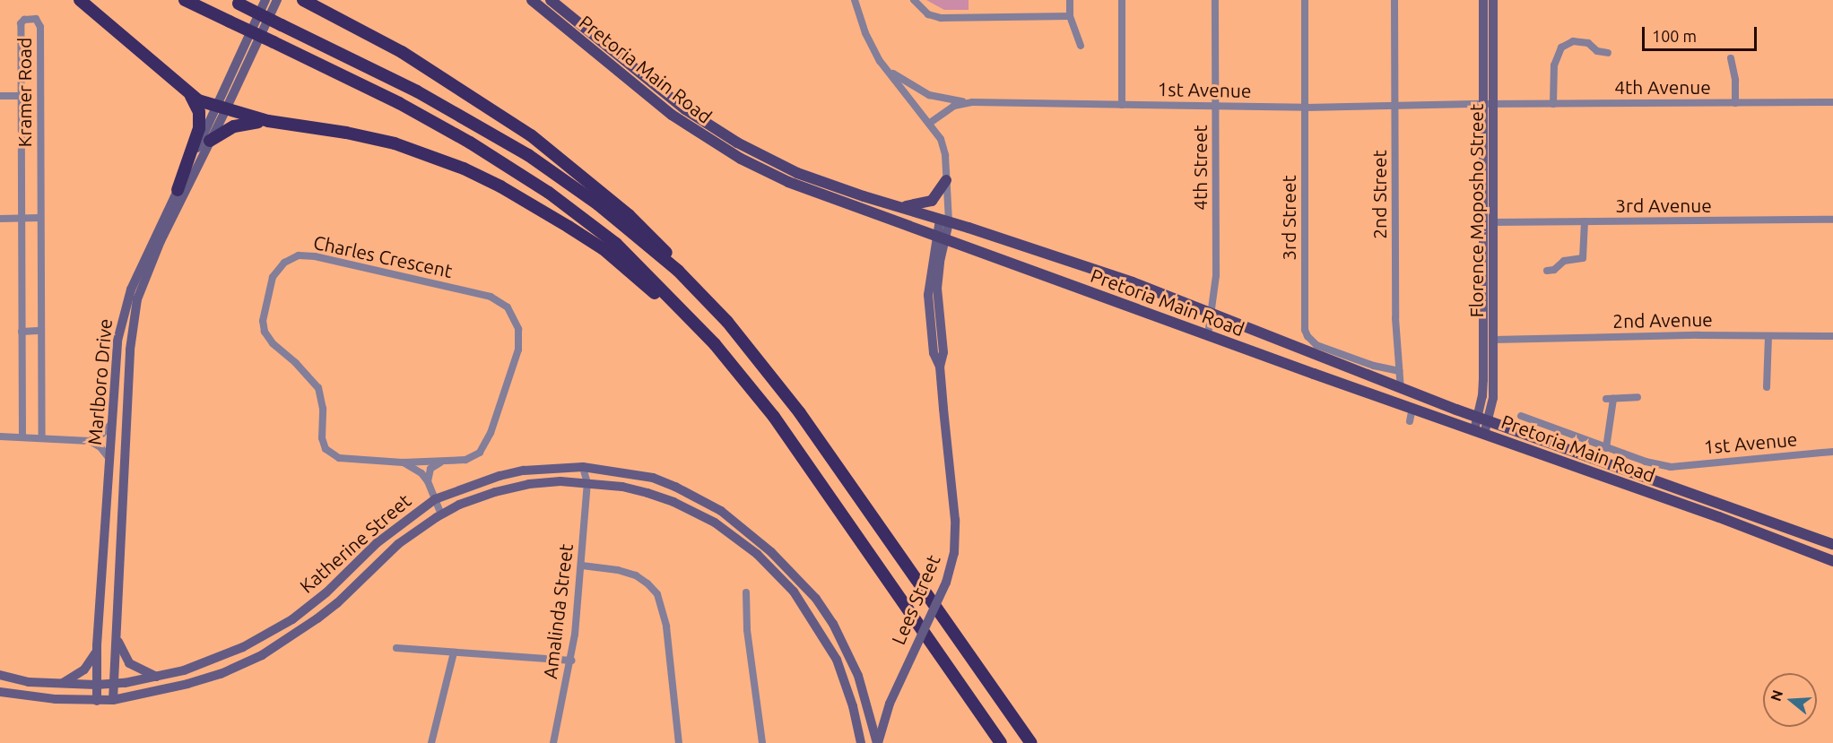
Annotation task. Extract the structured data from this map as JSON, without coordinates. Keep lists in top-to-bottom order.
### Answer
{
  "streets": {
    "main road": [
      "Pretoria Main Road",
      "Florence Moposho Street",
      "Marlboro Drive",
      "Katherine Street",
      "Lees Street"
    ],
    "street": [
      "4th Avenue",
      "1st Avenue",
      "Kramer Road",
      "4th Street",
      "2nd Street",
      "3rd Avenue",
      "3rd Street",
      "Charles Crescent",
      "2nd Avenue",
      "Amalinda Street"
    ]
  },
  "crossings": [
    ["Pretoria Main Road", "4th Street"],
    ["Pretoria Main Road", "2nd Street"],
    ["Pretoria Main Road", "Florence Moposho Street"],
    ["Pretoria Main Road", "Lees Street"],
    ["4th Avenue", "1st Avenue"],
    ["4th Avenue", "Florence Moposho Street"],
    ["1st Avenue", "4th Street"],
    ["1st Avenue", "2nd Street"],
    ["1st Avenue", "Florence Moposho Street"],
    ["1st Avenue", "3rd Street"],
    ["2nd Street", "3rd Street"],
    ["3rd Avenue", "Florence Moposho Street"],
    ["Florence Moposho Street", "2nd Avenue"],
    ["Charles Crescent", "Katherine Street"],
    ["Marlboro Drive", "Katherine Street"],
    ["Katherine Street", "Lees Street"],
    ["Katherine Street", "Amalinda Street"]
  ],
  "scale_bar": "100 m",
  "north": "left"
}
